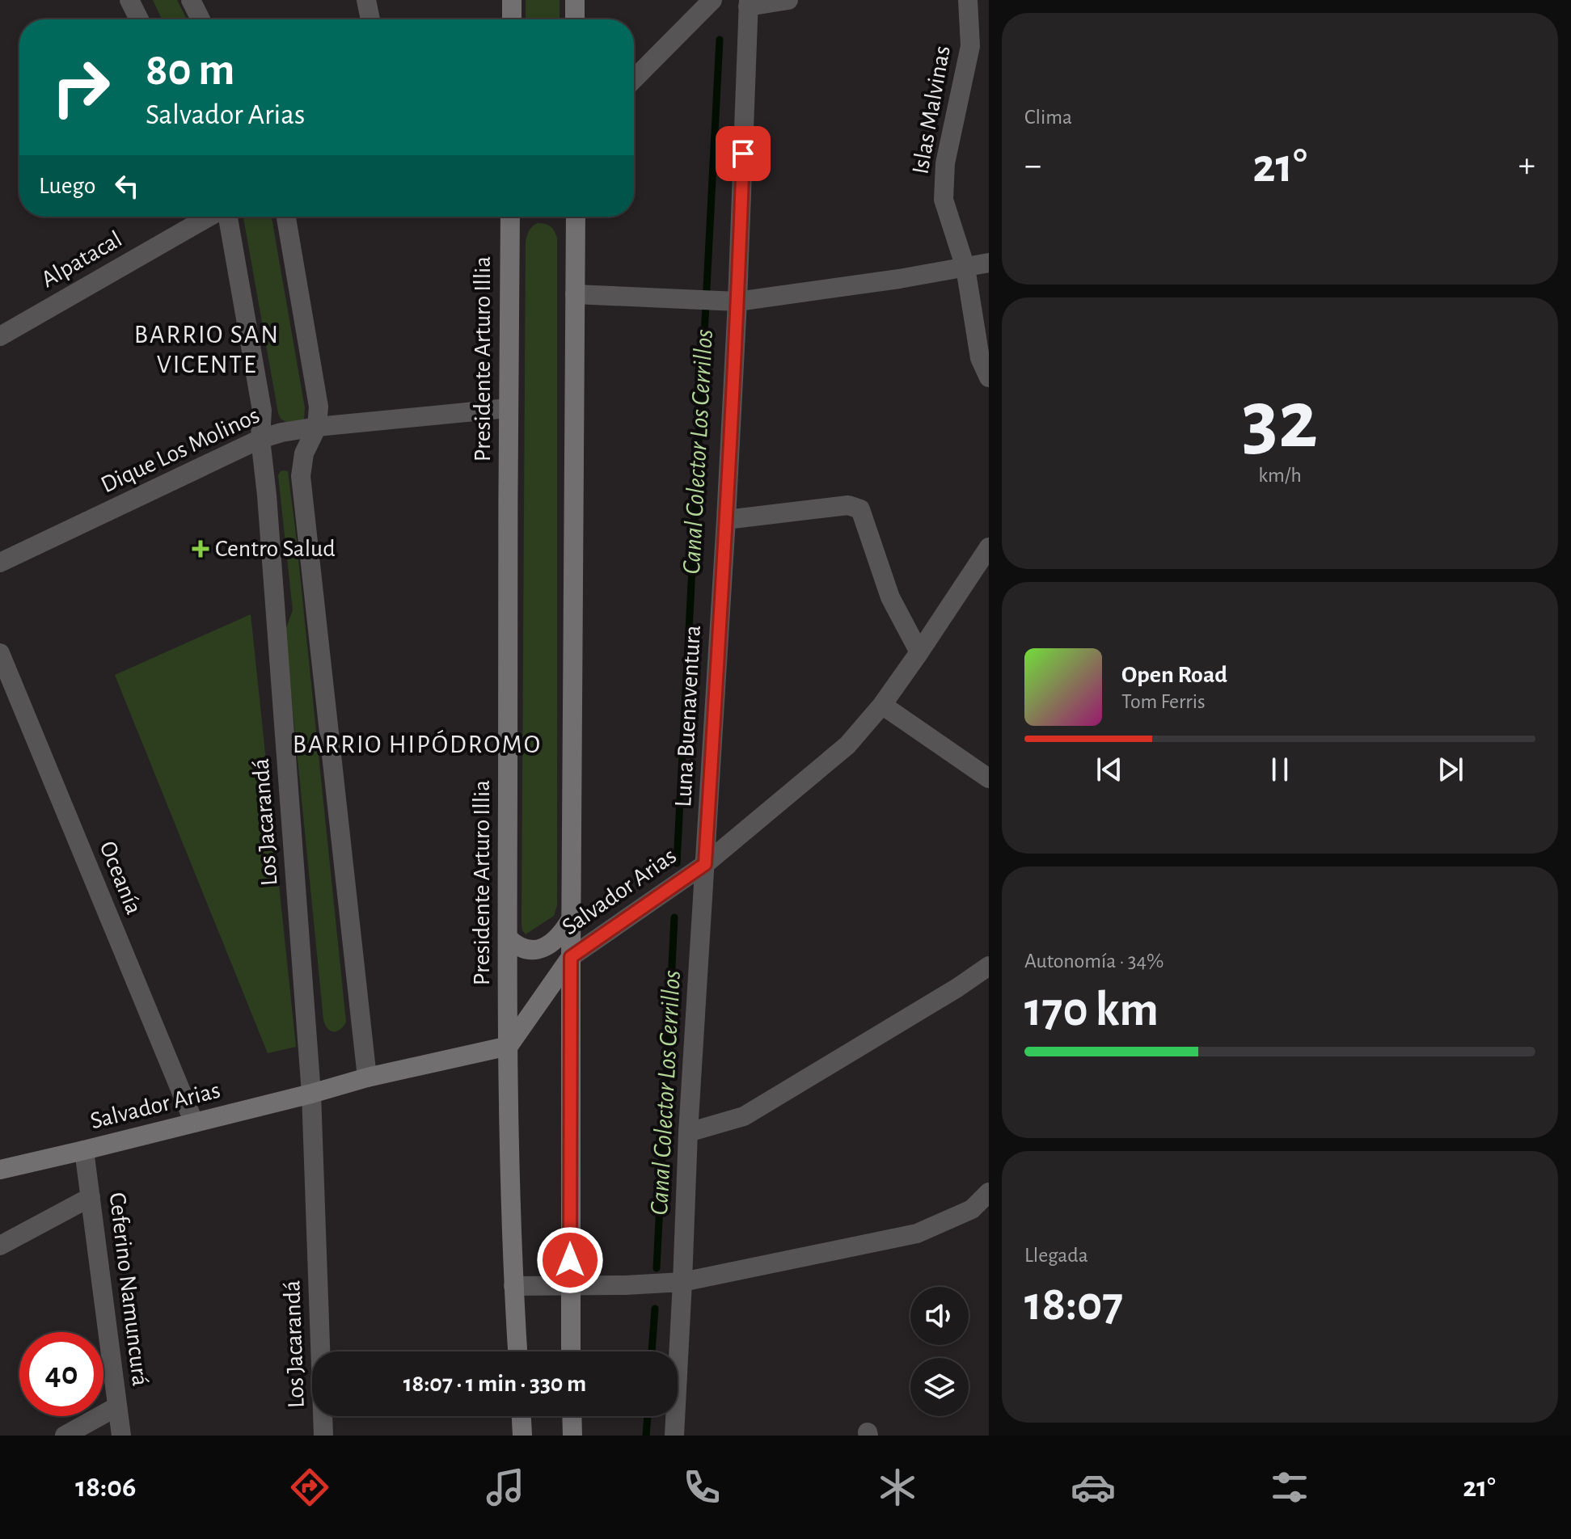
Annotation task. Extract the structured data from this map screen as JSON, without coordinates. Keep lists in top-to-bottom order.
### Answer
{
  "streets": {
    "street": [
      "Islas Malvinas",
      "Alpatacal",
      "Presidente Arturo Illia",
      "Dique Los Molinos",
      "Luna Buenaventura",
      "Los Jacarandá",
      "Oceanía",
      "Salvador Arias",
      "Ceferino Namuncurá"
    ]
  },
  "crossings": [
    ["Presidente Arturo Illia", "Dique Los Molinos"],
    ["Presidente Arturo Illia", "Salvador Arias"],
    ["Dique Los Molinos", "Los Jacarandá"],
    ["Luna Buenaventura", "Salvador Arias"],
    ["Los Jacarandá", "Salvador Arias"],
    ["Oceanía", "Salvador Arias"],
    ["Salvador Arias", "Ceferino Namuncurá"]
  ],
  "districts": ["BARRIO SAN VICENTE", "BARRIO HIPÓDROMO"],
  "water": ["Canal Colector Los Cerrillos"],
  "places": {
    "health": ["Centro Salud"]
  },
  "page": {
    "tile": [
      "Clima",
      ["32", "km/h"],
      ["Autonomía · 34%", "170 km"],
      ["Llegada", "18:07"]
    ],
    "turn": ["80 m", "Salvador Arias"],
    "heat": ["−", "21°", "+"],
    "then": "Luego",
    "song": ["Open Road", "Tom Ferris"],
    "limit": "40",
    "trip": "18:07 · 1 min · 330 m",
    "tabs": ["18:06", "21°"]
  }
}
